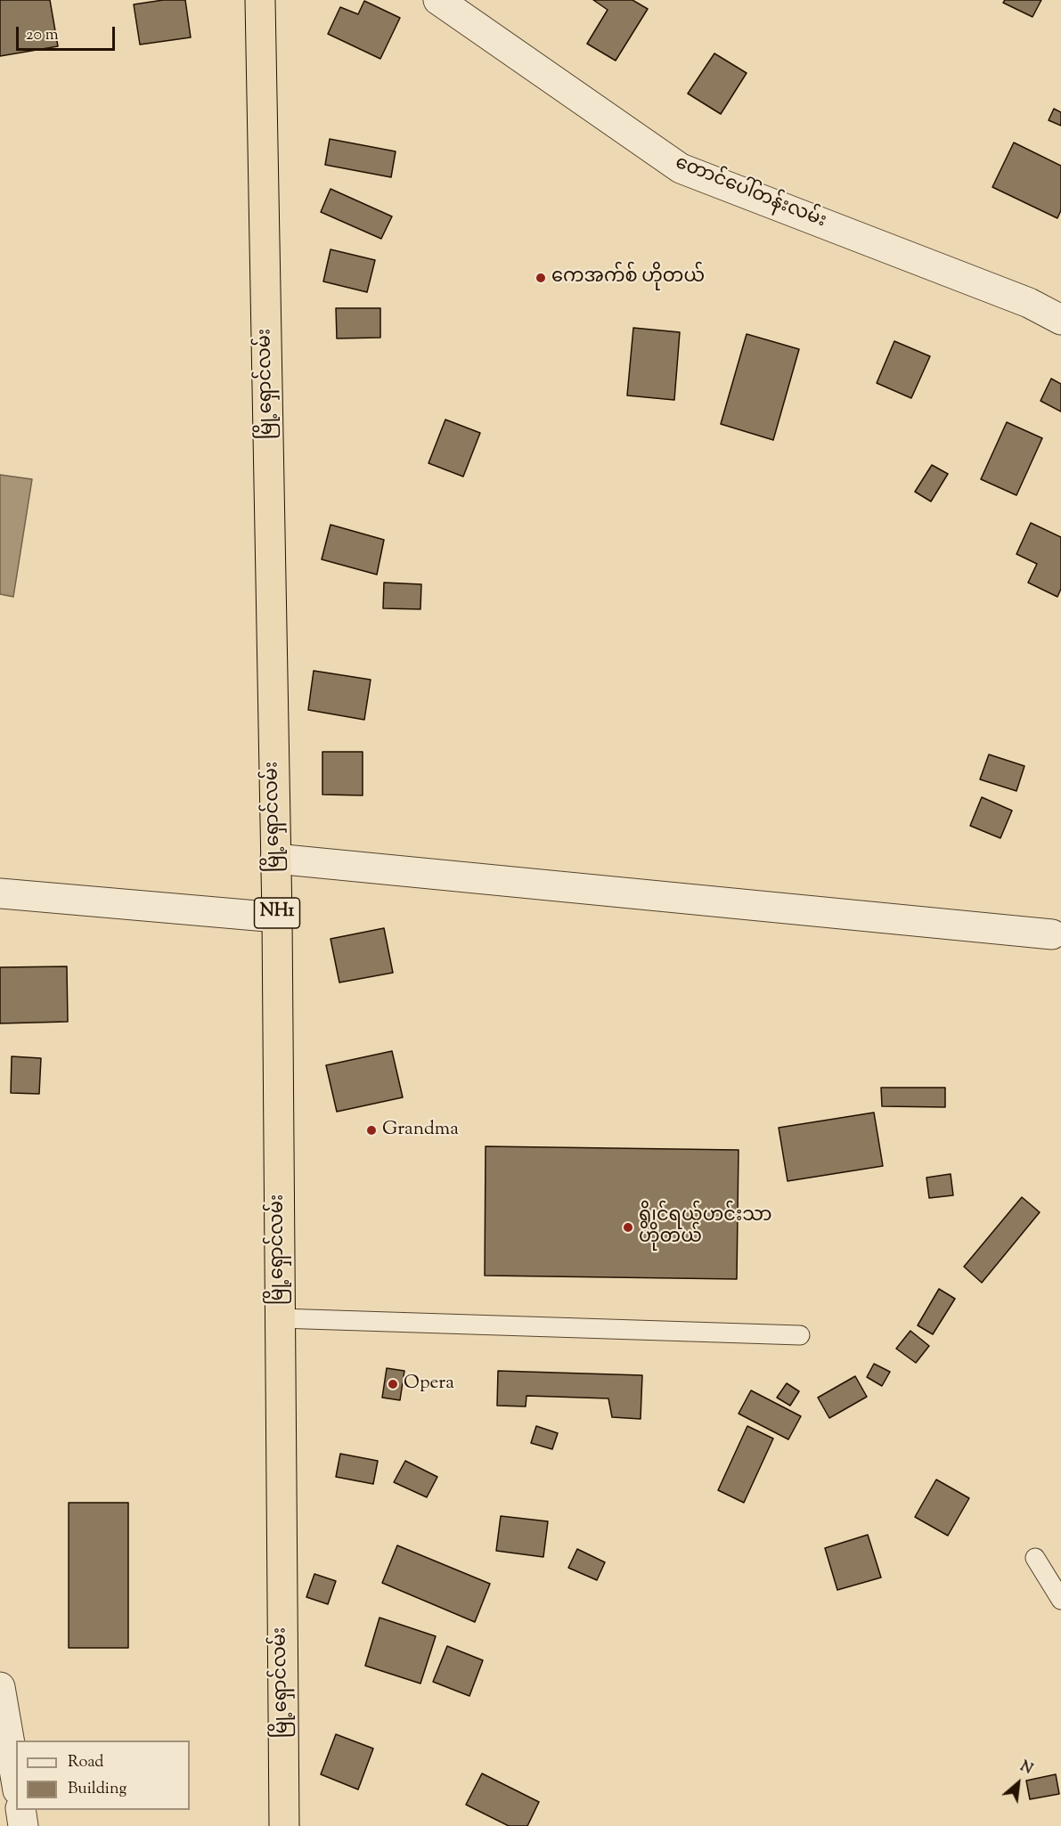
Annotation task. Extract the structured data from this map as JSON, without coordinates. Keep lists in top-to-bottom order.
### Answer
{
  "streets": {
    "highway": ["မြို့ရှောင်လမ်း", "NH1"],
    "street": ["တောင်ပေါ်တန်းလမ်း"]
  },
  "places": [
    "ကေအက်စ် ဟိုတယ်",
    "Grandma",
    "ရွိုင်ရယ်ဟင်းသာ ဟိုတယ်",
    "Opera"
  ],
  "legend": ["Road", "Building"],
  "scale_bar": "20 m",
  "north": "top right"
}
